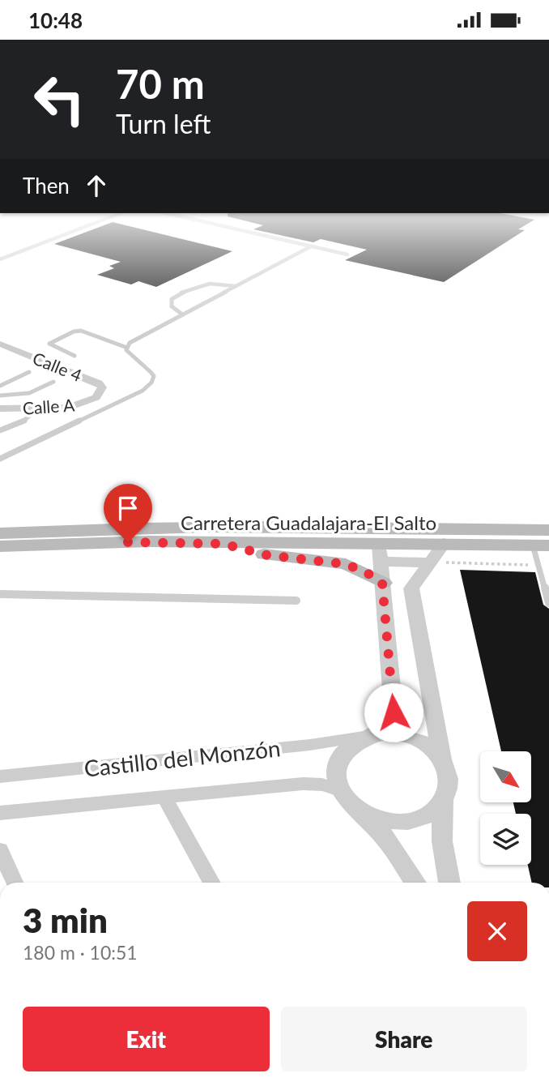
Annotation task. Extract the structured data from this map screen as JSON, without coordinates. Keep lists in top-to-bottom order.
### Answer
{
  "streets": {
    "main road": ["Carretera Guadalajara-El Salto"],
    "street": ["Calle 4", "Calle A", "Castillo del Monzón"]
  },
  "crossings": [
    ["Calle 4", "Calle A"]
  ],
  "north": "bottom right",
  "page": {
    "status": "10:48",
    "turn": ["70 m", "Turn left"],
    "then": "Then",
    "heading": ["3 min", "180 m · 10:51"],
    "buttons": ["Exit", "Share"]
  }
}
